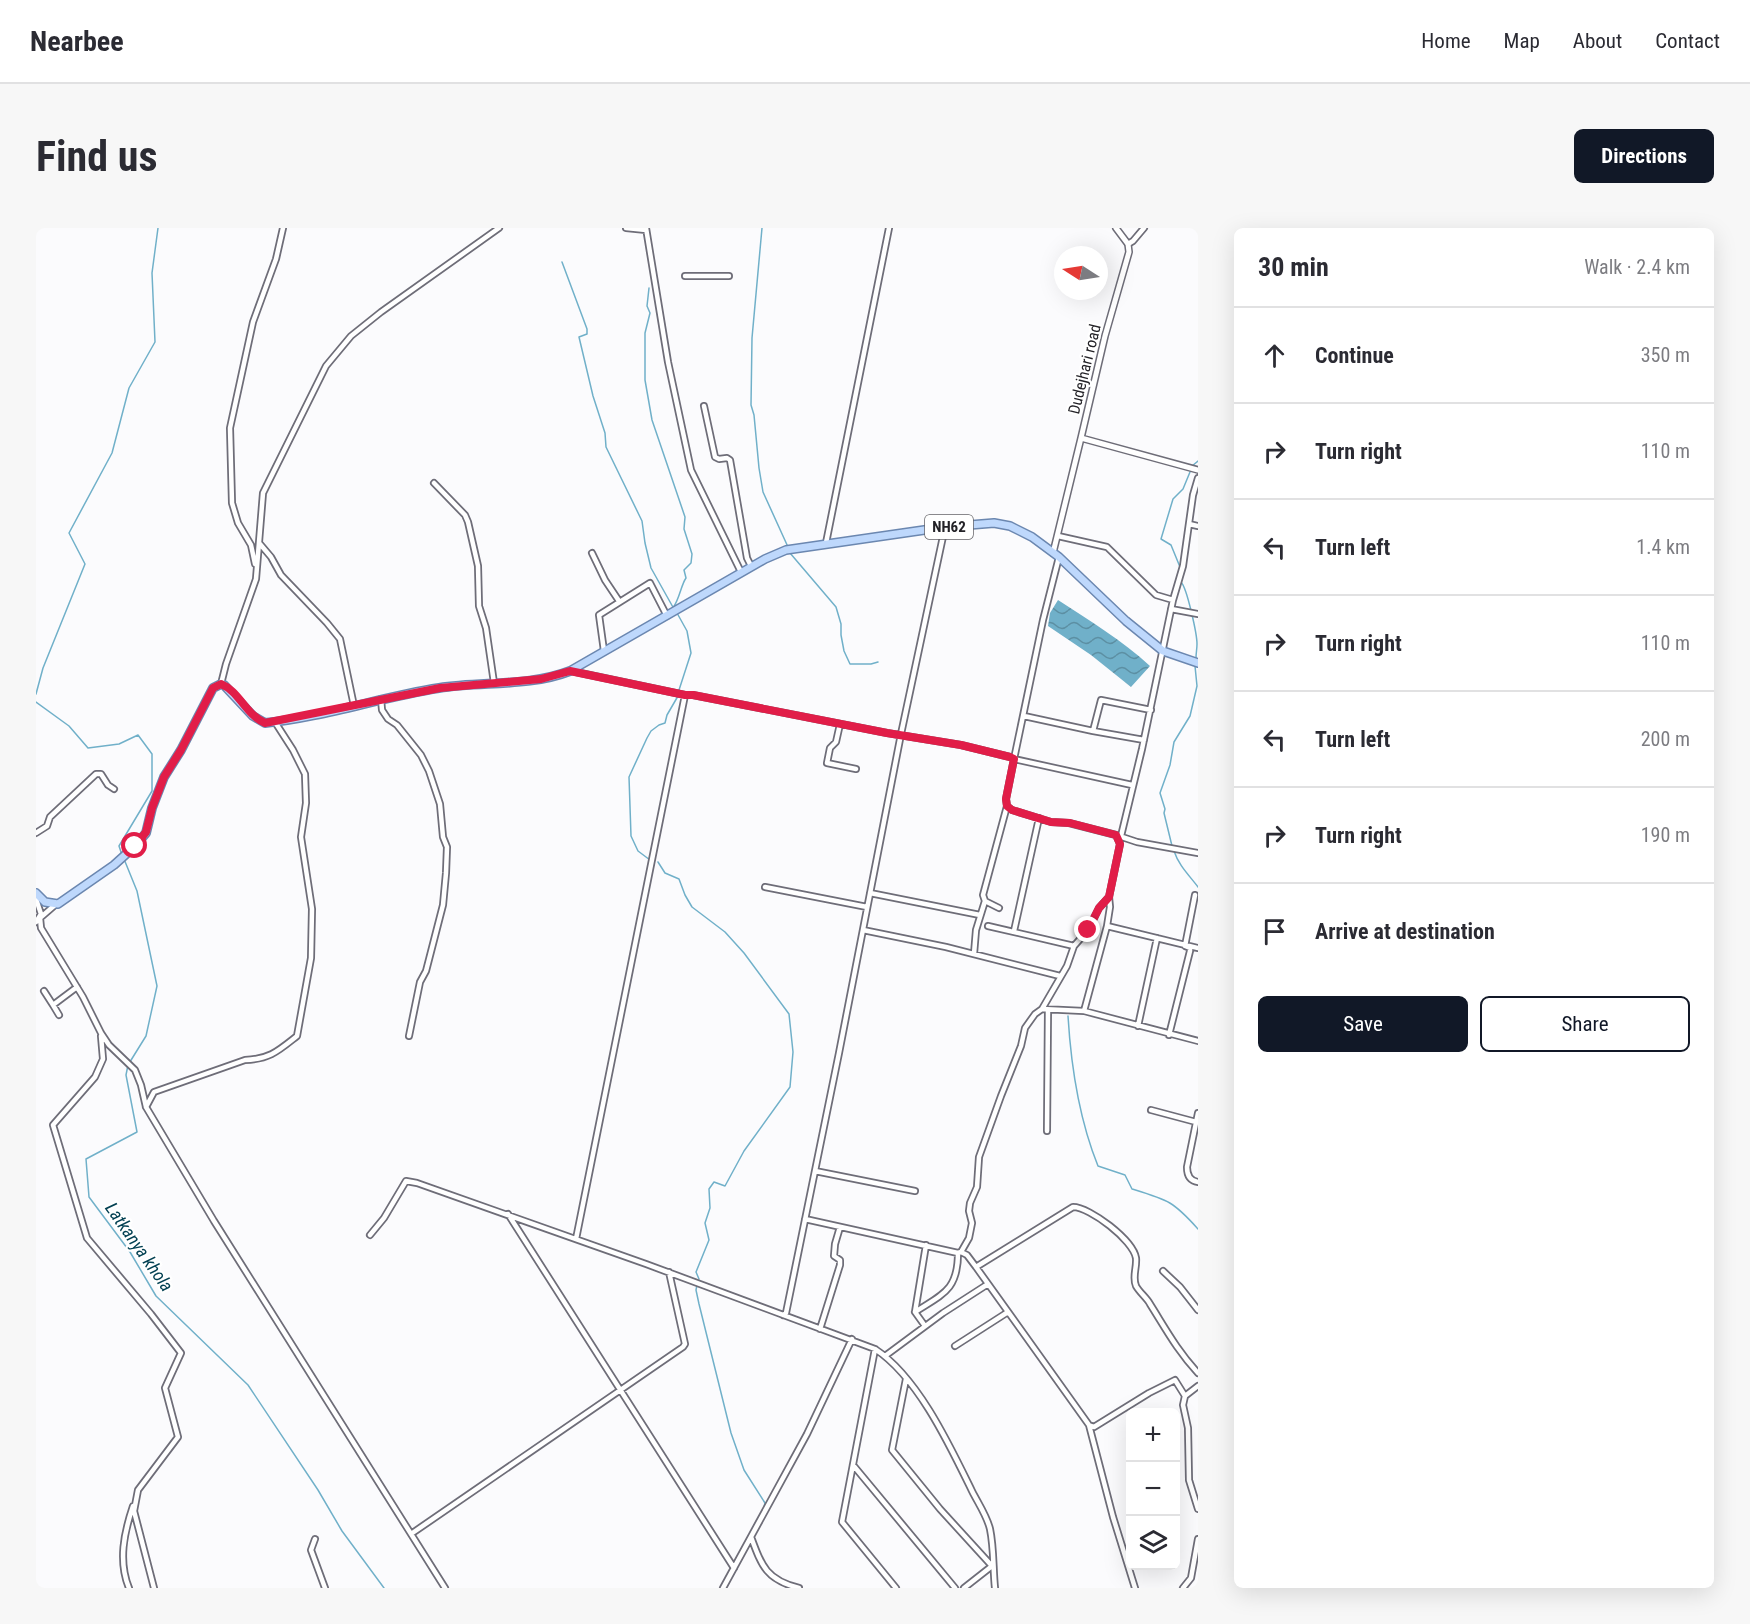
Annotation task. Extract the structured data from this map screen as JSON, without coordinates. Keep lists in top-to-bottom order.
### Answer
{
  "streets": {
    "main road": ["NH62"],
    "street": ["Dudejhari road"]
  },
  "water": ["Latkanya khola"],
  "north": "left",
  "page": {
    "header": "Nearbee",
    "nav": [
      "Home",
      "Map",
      "About",
      "Contact"
    ],
    "buttons": [
      "Directions",
      ["Save", "Share"]
    ],
    "title": "Find us",
    "heading": ["30 min", "Walk · 2.4 km"],
    "list": [
      ["Continue", "350 m"],
      ["Turn right", "110 m"],
      ["Turn left", "1.4 km"],
      ["Turn right", "110 m"],
      ["Turn left", "200 m"],
      ["Turn right", "190 m"],
      "Arrive at destination"
    ],
    "map_buttons": ["+", "−"]
  }
}
